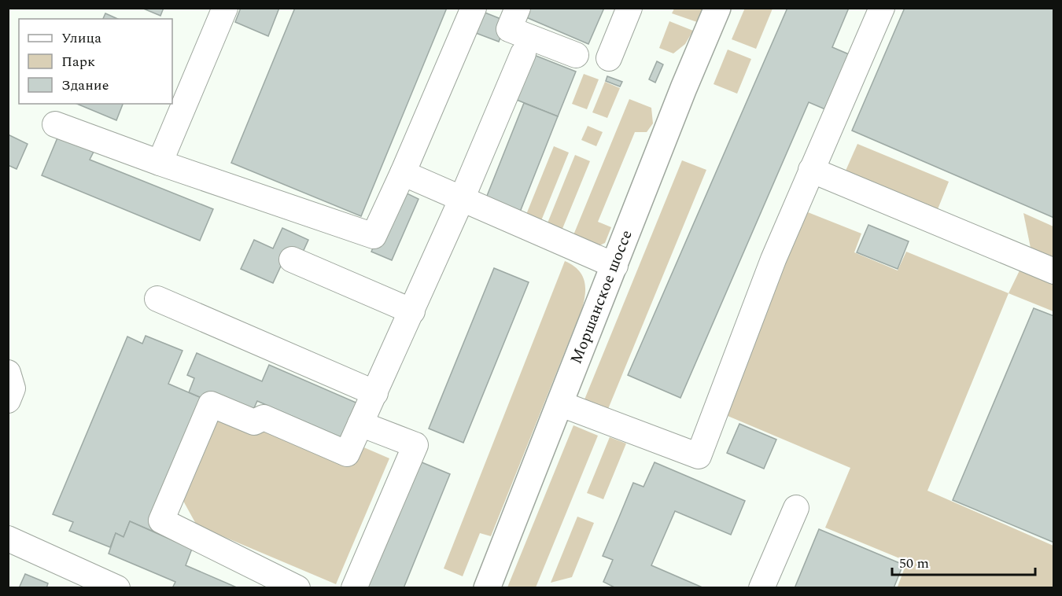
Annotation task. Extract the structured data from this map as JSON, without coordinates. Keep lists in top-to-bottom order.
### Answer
{
  "streets": {
    "main road": ["Моршанское шоссе"]
  },
  "legend": ["Улица", "Парк", "Здание"],
  "scale_bar": "50 m"
}
